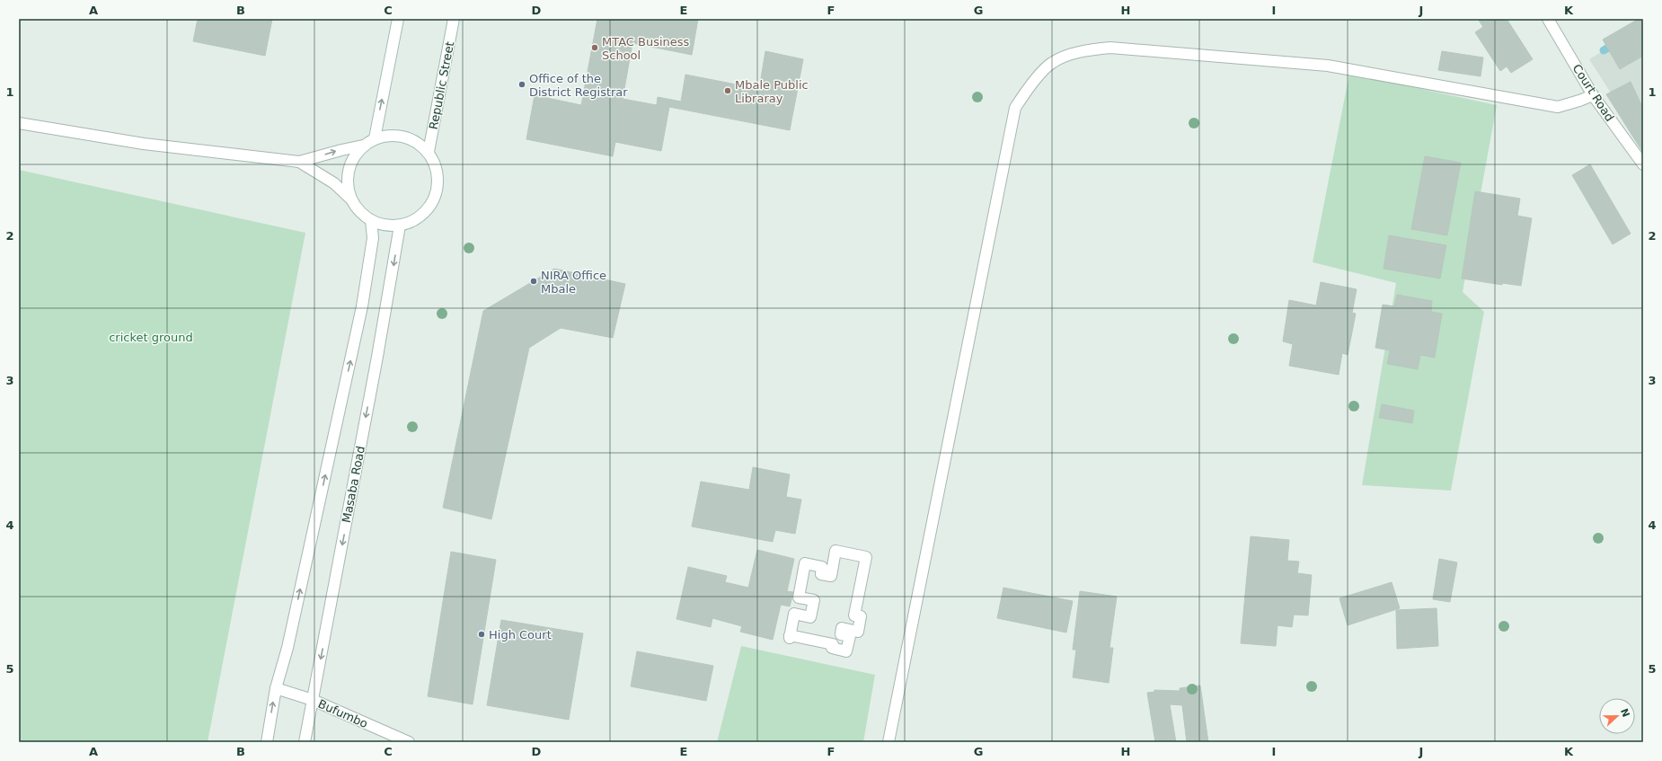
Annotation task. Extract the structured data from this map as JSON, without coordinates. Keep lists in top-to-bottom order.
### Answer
{
  "streets": {
    "street": [
      "Republic Street",
      "Court Road",
      "Masaba Road",
      "Bufumbo"
    ]
  },
  "crossings": [
    ["Republic Street", "Masaba Road"],
    ["Masaba Road", "Bufumbo"]
  ],
  "parks": ["cricket ground"],
  "places": [
    "MTAC Business School",
    "Office of the District Registrar",
    "Mbale Public Libraray",
    "NIRA Office Mbale",
    "High Court"
  ],
  "north": "right",
  "grid": {
    "columns": [
      "A",
      "B",
      "C",
      "D",
      "E",
      "F",
      "G",
      "H",
      "I",
      "J",
      "K"
    ],
    "rows": [
      "1",
      "2",
      "3",
      "4",
      "5"
    ]
  }
}
